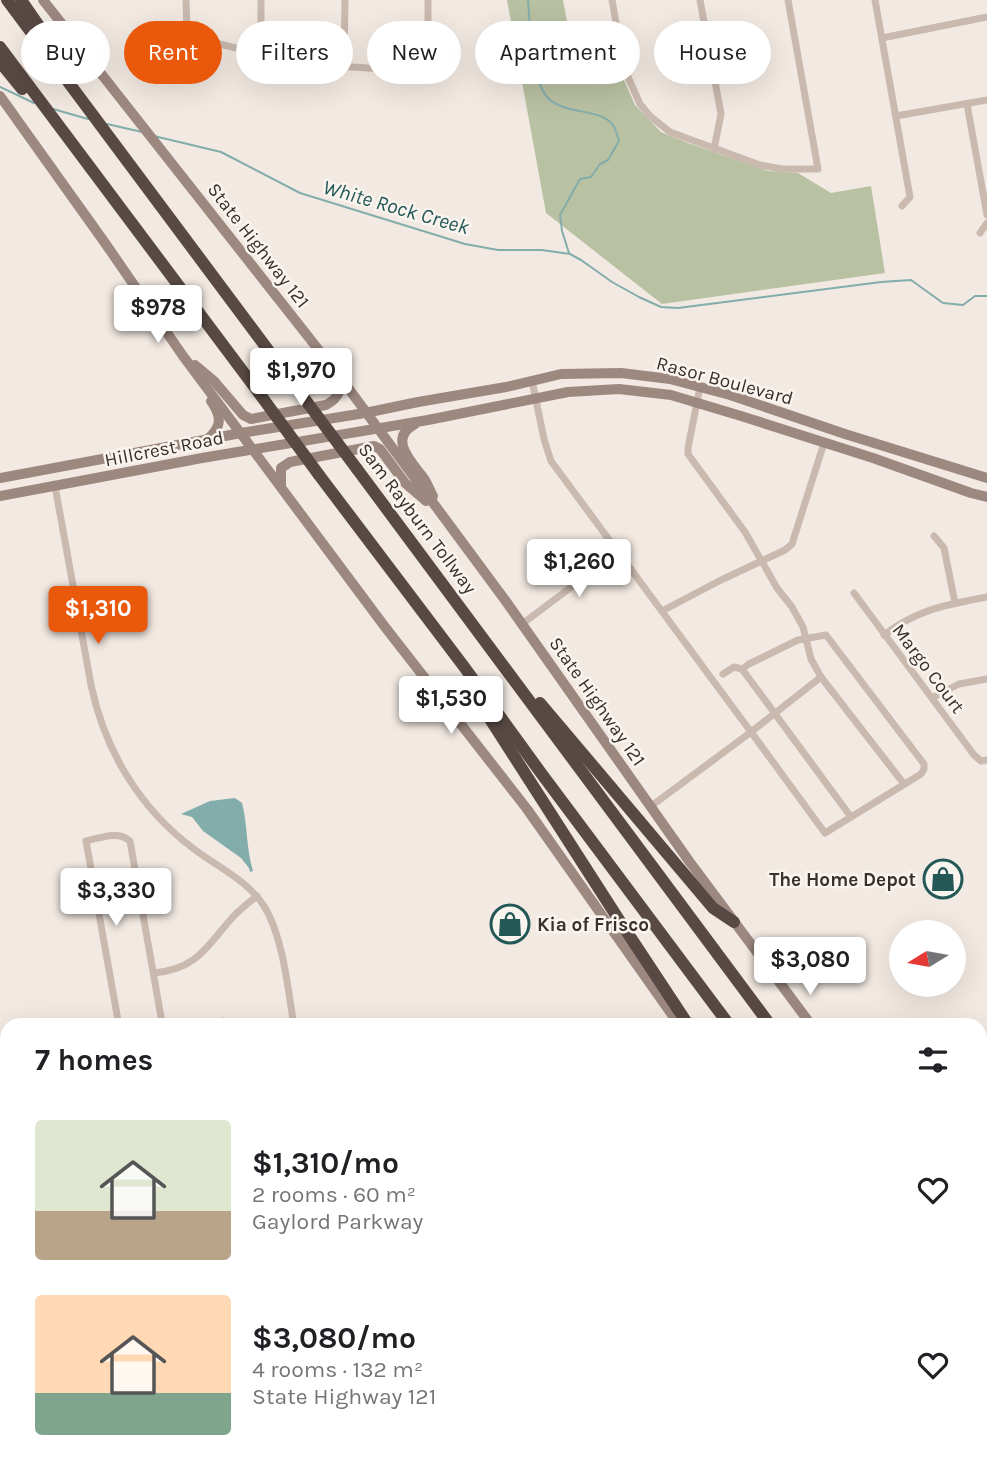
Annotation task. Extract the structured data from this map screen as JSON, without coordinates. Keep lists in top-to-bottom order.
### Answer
{
  "streets": {
    "highway": ["Sam Rayburn Tollway"],
    "main road": ["State Highway 121", "Rasor Boulevard", "Hillcrest Road"],
    "street": ["Margo Court"]
  },
  "crossings": [
    ["State Highway 121", "Rasor Boulevard"],
    ["State Highway 121", "Hillcrest Road"],
    ["Rasor Boulevard", "Hillcrest Road"]
  ],
  "water": ["White Rock Creek"],
  "places": {
    "shop": ["The Home Depot", "Kia of Frisco"]
  },
  "north": "left",
  "page": {
    "chip": [
      "Buy",
      "Rent",
      "Filters",
      "New",
      "Apartment",
      "House"
    ],
    "price": [
      "$978",
      "$1,970",
      "$1,260",
      "$1,310",
      "$1,530",
      "$3,330",
      "$3,080"
    ],
    "heading": "7 homes",
    "list": [
      {
        "name": "$1,310/mo",
        "note": "2 rooms · 60 m² · Gaylord Parkway"
      },
      {
        "name": "$3,080/mo",
        "note": "4 rooms · 132 m² · State Highway 121"
      }
    ]
  }
}
